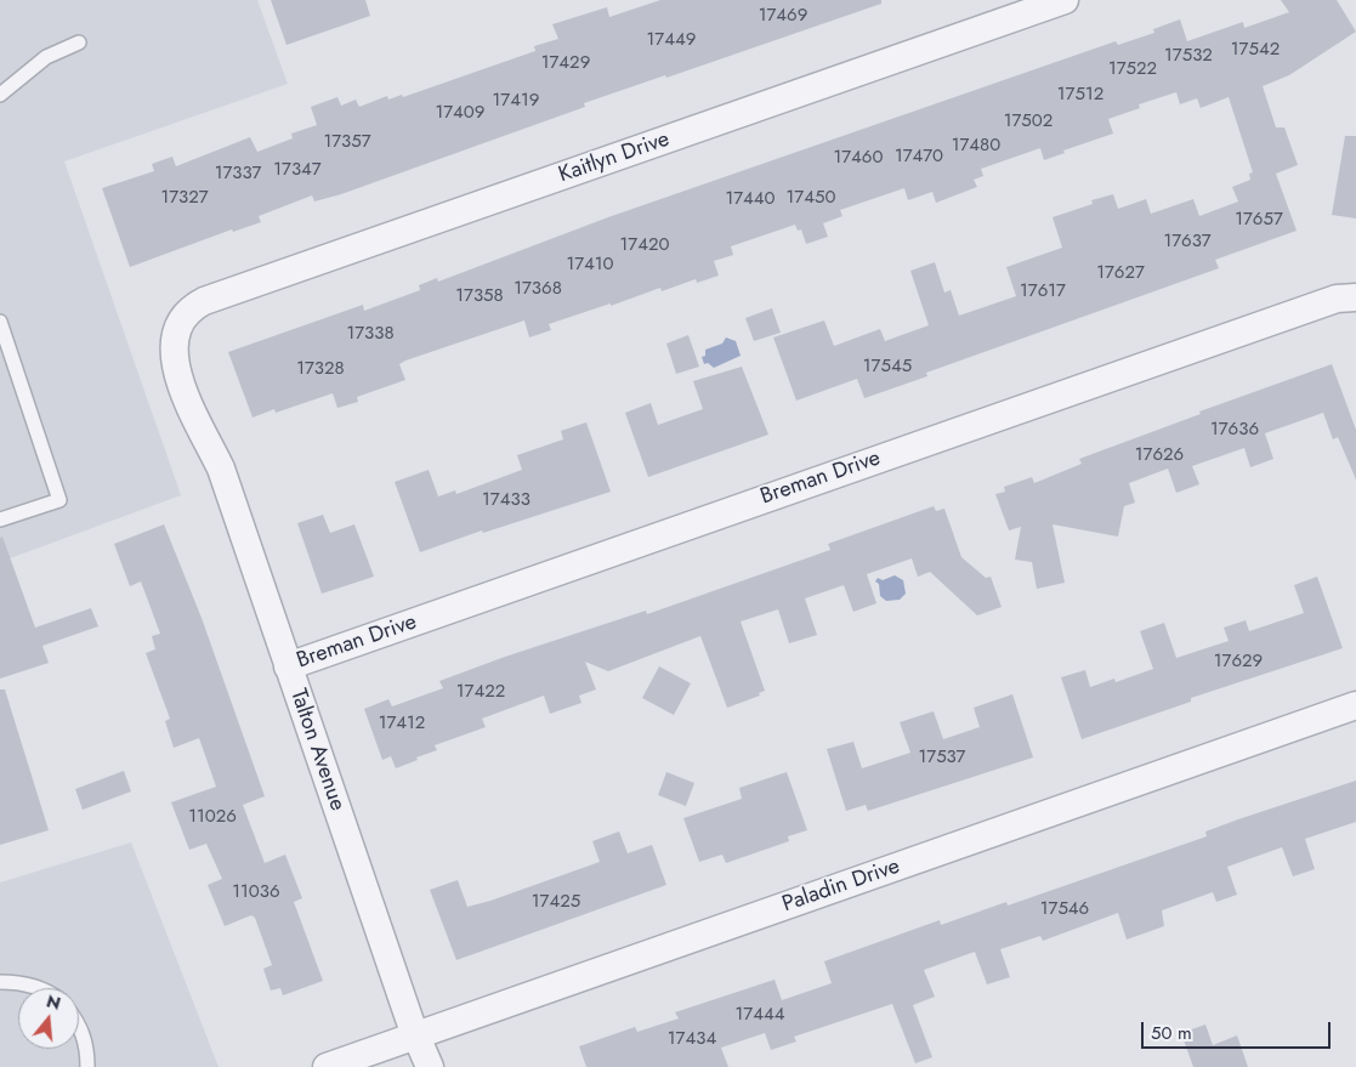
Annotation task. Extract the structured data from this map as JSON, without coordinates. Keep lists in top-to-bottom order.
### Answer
{
  "streets": {
    "street": [
      "Kaitlyn Drive",
      "Breman Drive",
      "Talton Avenue",
      "Paladin Drive"
    ]
  },
  "crossings": [
    ["Kaitlyn Drive", "Talton Avenue"],
    ["Breman Drive", "Talton Avenue"],
    ["Talton Avenue", "Paladin Drive"]
  ],
  "house_numbers": [
    "17469",
    "17449",
    "17542",
    "17532",
    "17429",
    "17522",
    "17512",
    "17419",
    "17409",
    "17502",
    "17357",
    "17480",
    "17470",
    "17460",
    "17347",
    "17337",
    "17327",
    "17450",
    "17440",
    "17657",
    "17637",
    "17420",
    "17410",
    "17627",
    "17368",
    "17617",
    "17358",
    "17338",
    "17545",
    "17328",
    "17636",
    "17626",
    "17433",
    "17629",
    "17422",
    "17412",
    "17537",
    "11026",
    "11036",
    "17425",
    "17546",
    "17444",
    "17434"
  ],
  "scale_bar": "50 m",
  "north": "top"
}
